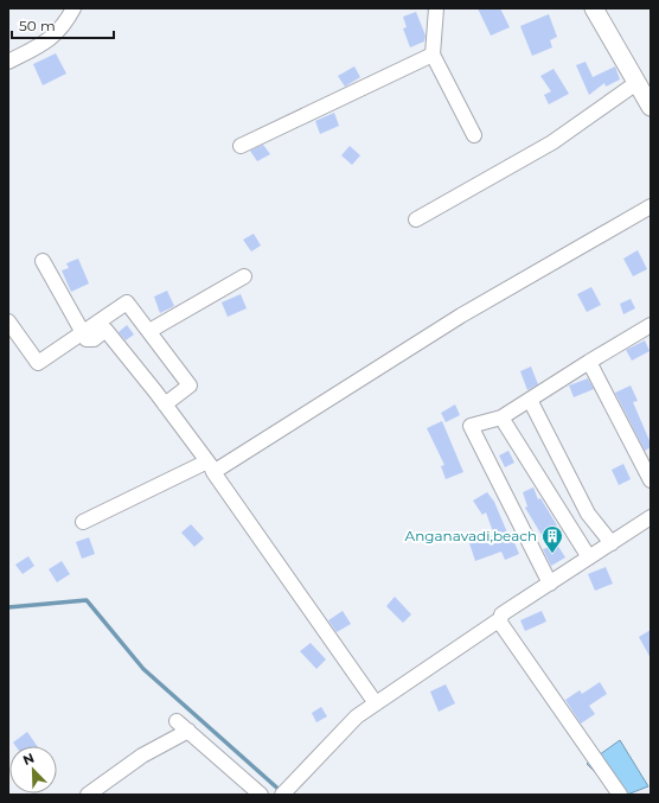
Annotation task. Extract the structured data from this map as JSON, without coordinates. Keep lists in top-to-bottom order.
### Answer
{
  "places": {
    "building": ["Anganavadi,beach"]
  },
  "scale_bar": "50 m",
  "north": "top left"
}
